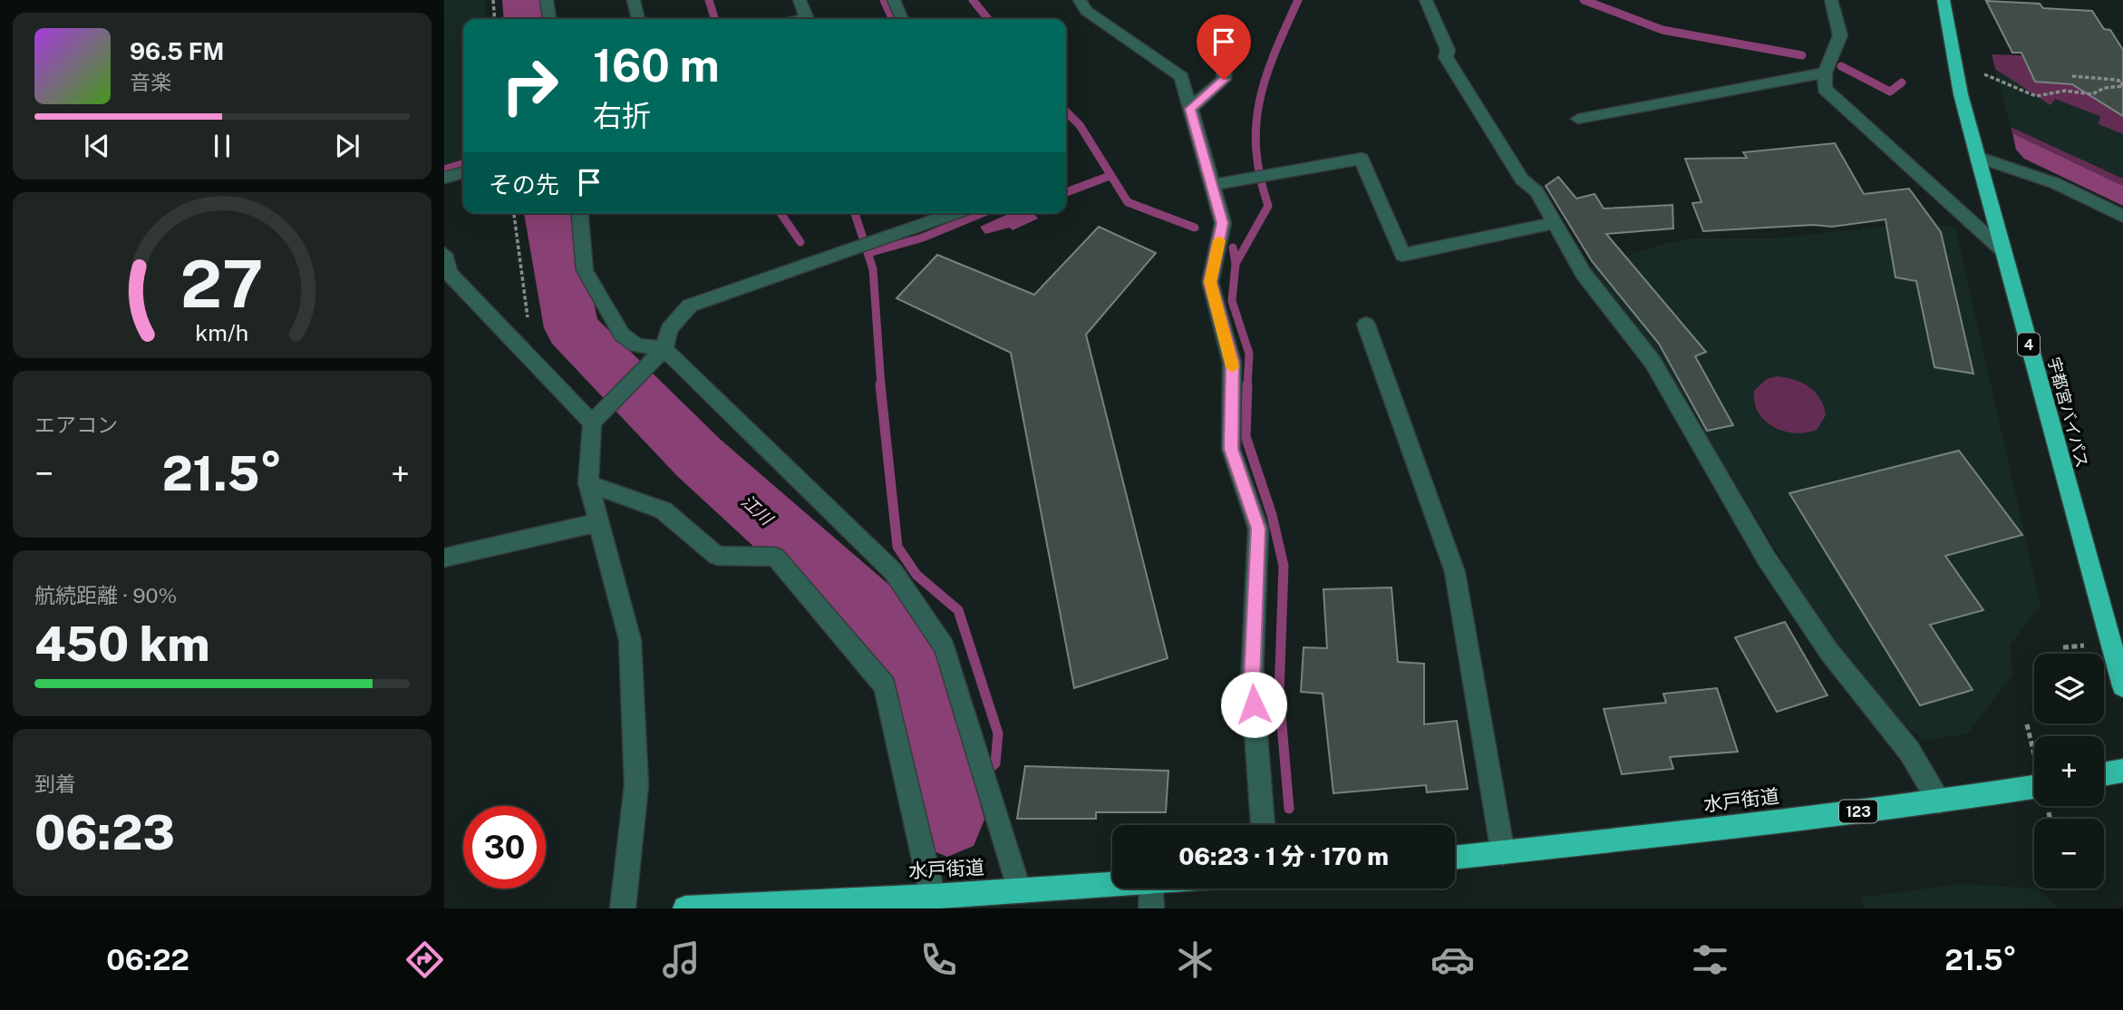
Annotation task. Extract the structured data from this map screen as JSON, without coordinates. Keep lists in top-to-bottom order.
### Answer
{
  "streets": {
    "highway": [
      "4",
      "宇都宮バイパス",
      "水戸街道",
      "123"
    ]
  },
  "water": ["江川"],
  "page": {
    "turn": ["160 m", "右折"],
    "song": ["96.5 FM", "音楽"],
    "then": "その先",
    "tile": [
      "エアコン",
      ["航続距離 · 90%", "450 km"],
      ["到着", "06:23"]
    ],
    "heat": ["−", "21.5°", "+"],
    "map_buttons": ["+", "−"],
    "limit": "30",
    "trip": "06:23 · 1 分 · 170 m",
    "tabs": ["06:22", "21.5°"],
    "gauge": ["27", "km/h"]
  }
}
